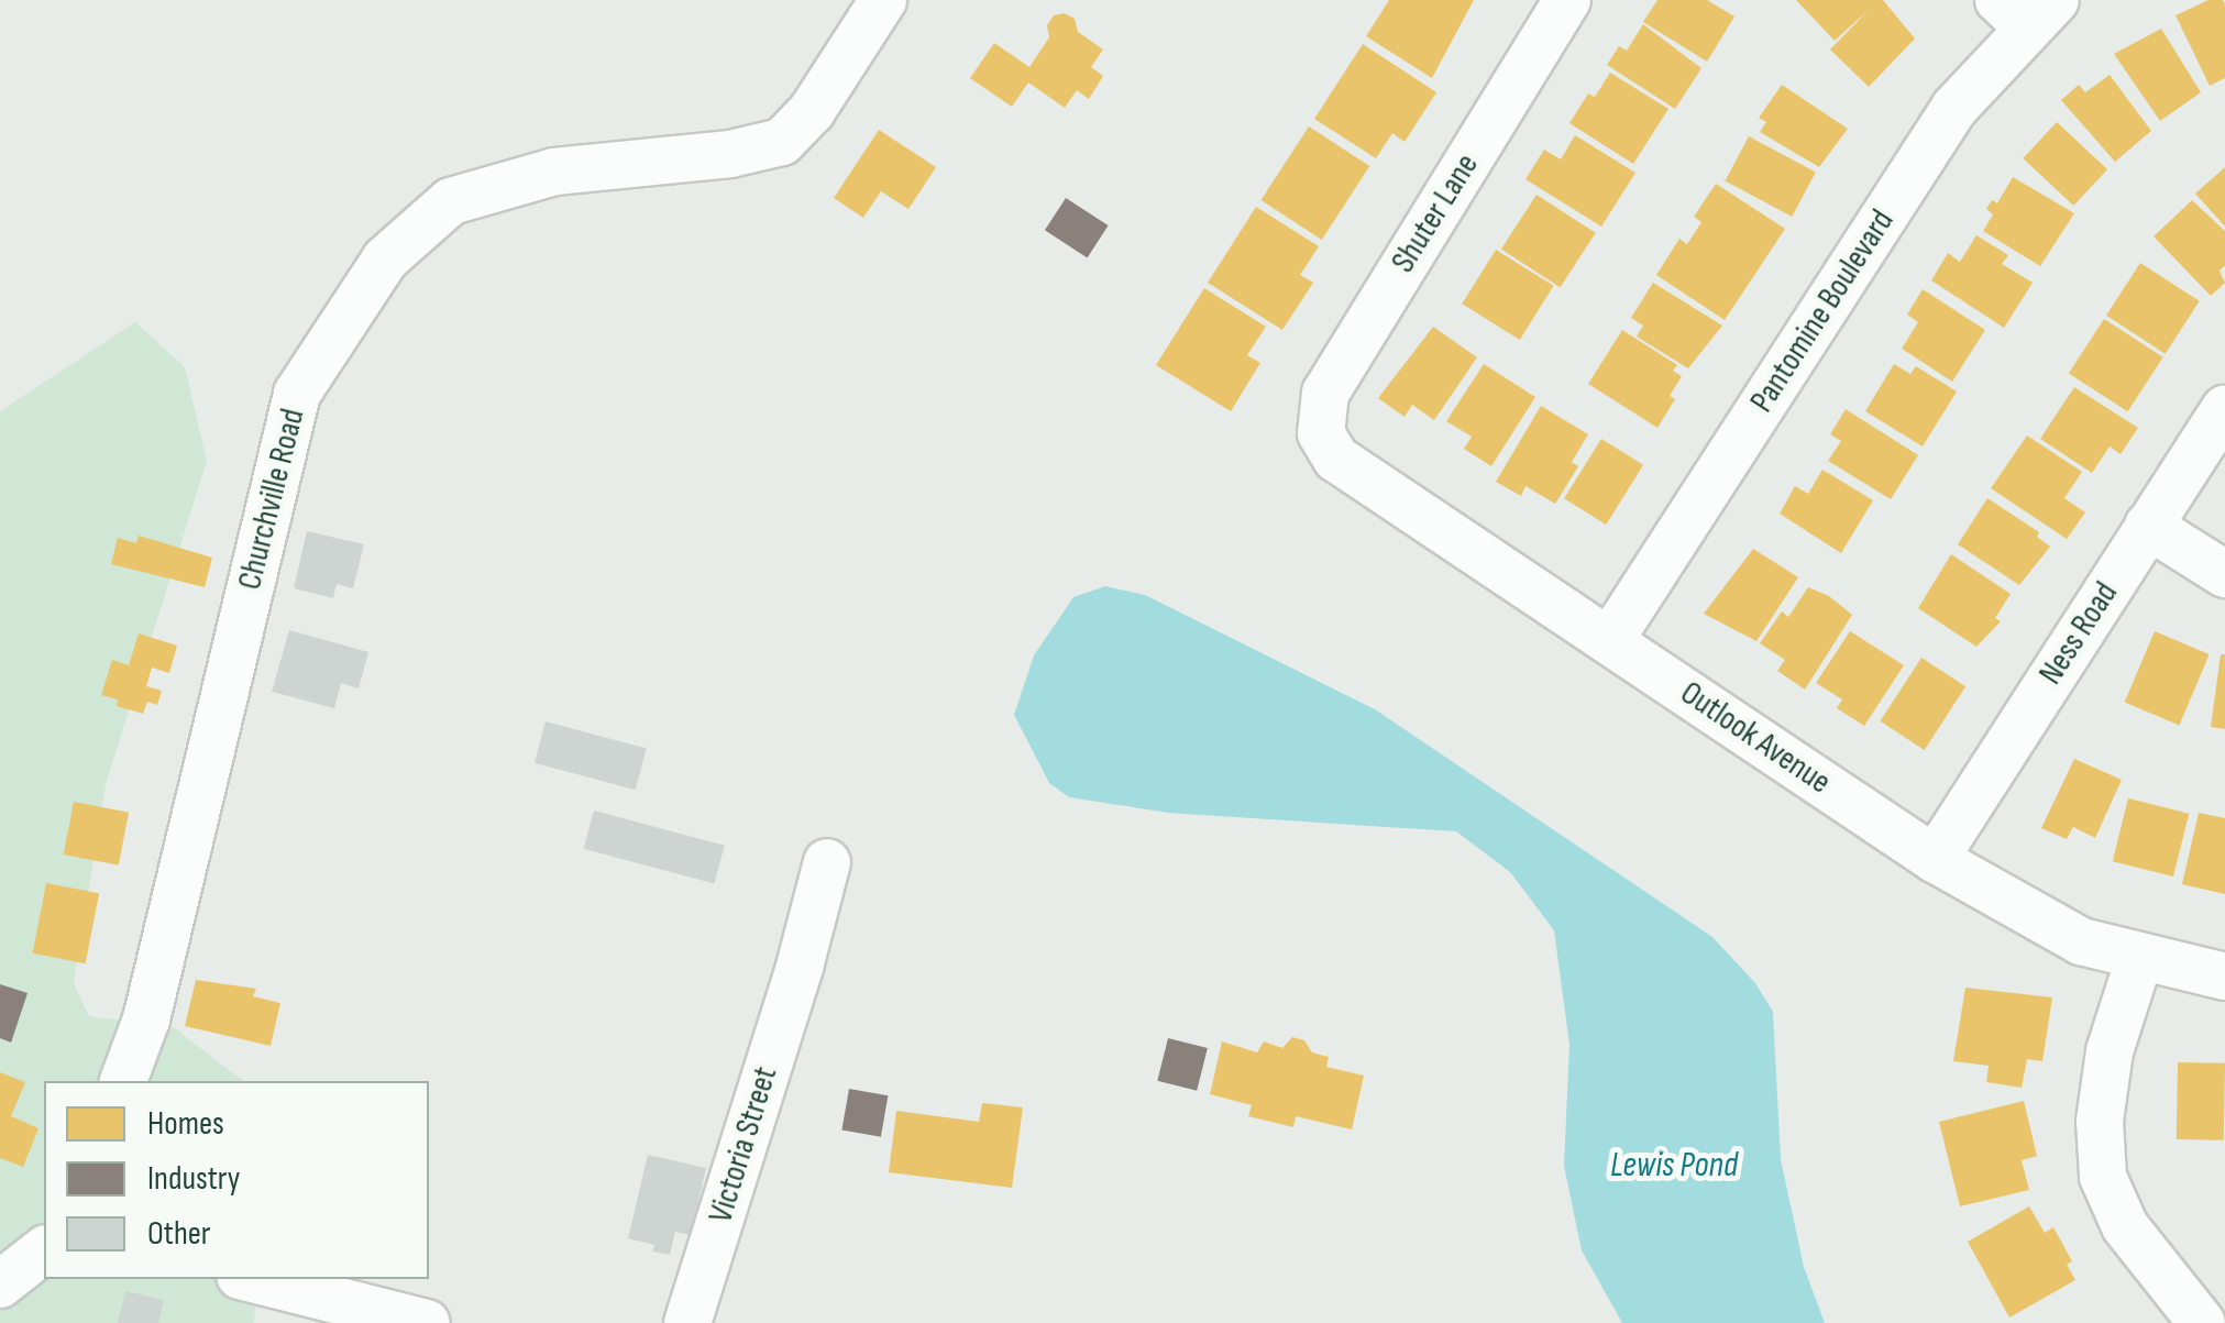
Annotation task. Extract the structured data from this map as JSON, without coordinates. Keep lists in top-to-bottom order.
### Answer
{
  "streets": {
    "street": [
      "Shuter Lane",
      "Pantomine Boulevard",
      "Churchville Road",
      "Ness Road",
      "Outlook Avenue",
      "Victoria Street"
    ]
  },
  "crossings": [
    ["Shuter Lane", "Outlook Avenue"],
    ["Pantomine Boulevard", "Outlook Avenue"],
    ["Ness Road", "Outlook Avenue"]
  ],
  "water": ["Lewis Pond"],
  "legend": ["Homes", "Industry", "Other"]
}
